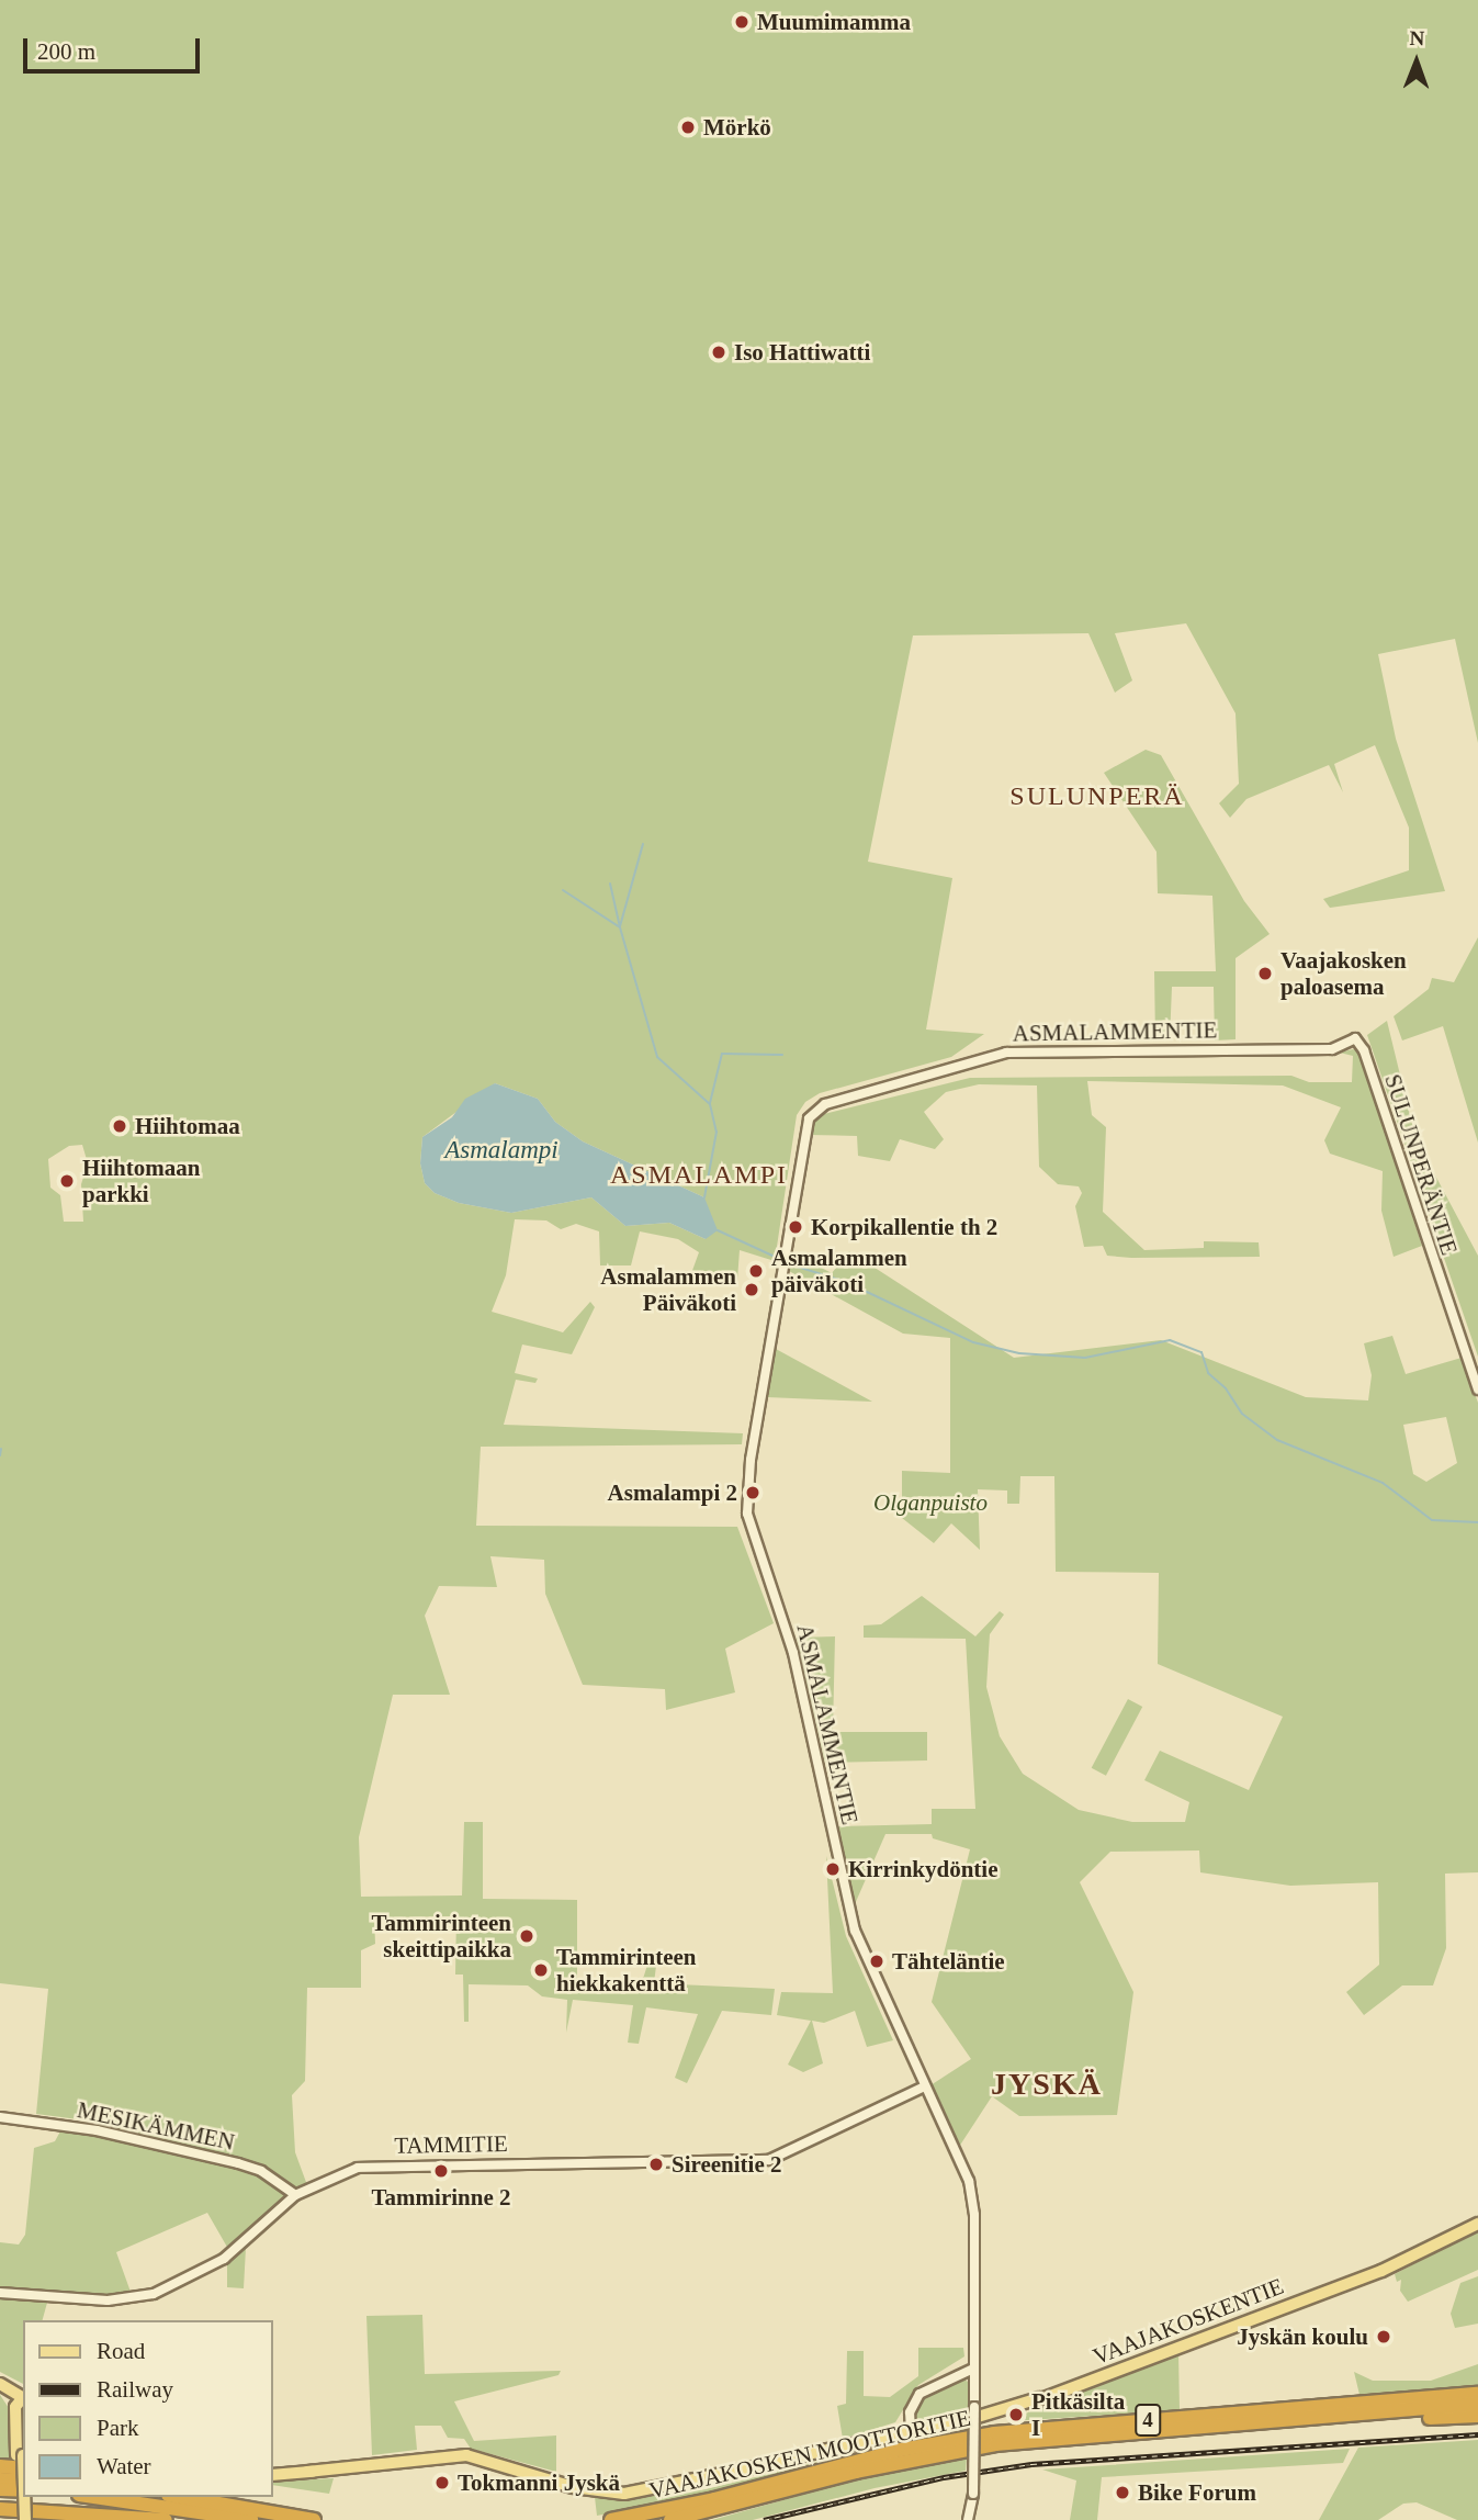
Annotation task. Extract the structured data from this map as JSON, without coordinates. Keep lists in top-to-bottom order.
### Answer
{
  "streets": {
    "highway": ["4", "VAAJAKOSKEN MOOTTORITIE"],
    "main road": ["VAAJAKOSKENTIE"],
    "street": [
      "ASMALAMMENTIE",
      "SULUNPERÄNTIE",
      "MESIKÄMMEN",
      "TAMMITIE"
    ]
  },
  "crossings": [
    ["ASMALAMMENTIE", "SULUNPERÄNTIE"],
    ["ASMALAMMENTIE", "TAMMITIE"],
    ["MESIKÄMMEN", "TAMMITIE"]
  ],
  "districts": ["SULUNPERÄ", "ASMALAMPI", "JYSKÄ"],
  "water": ["Asmalampi"],
  "parks": ["Olganpuisto"],
  "places": [
    "Muumimamma",
    "Mörkö",
    "Iso Hattiwatti",
    "Vaajakosken paloasema",
    "Hiihtomaa",
    "Hiihtomaan parkki",
    "Korpikallentie th 2",
    "Asmalammen päiväkoti",
    "Asmalammen Päiväkoti",
    "Asmalampi 2",
    "Kirrinkydöntie",
    "Tammirinteen skeittipaikka",
    "Tähteläntie",
    "Tammirinteen hiekkakenttä",
    "Sireenitie 2",
    "Tammirinne 2",
    "Jyskän koulu",
    "Pitkäsilta I",
    "Tokmanni Jyskä",
    "Bike Forum"
  ],
  "legend": [
    "Road",
    "Railway",
    "Park",
    "Water"
  ],
  "scale_bar": "200 m",
  "north": "top"
}
